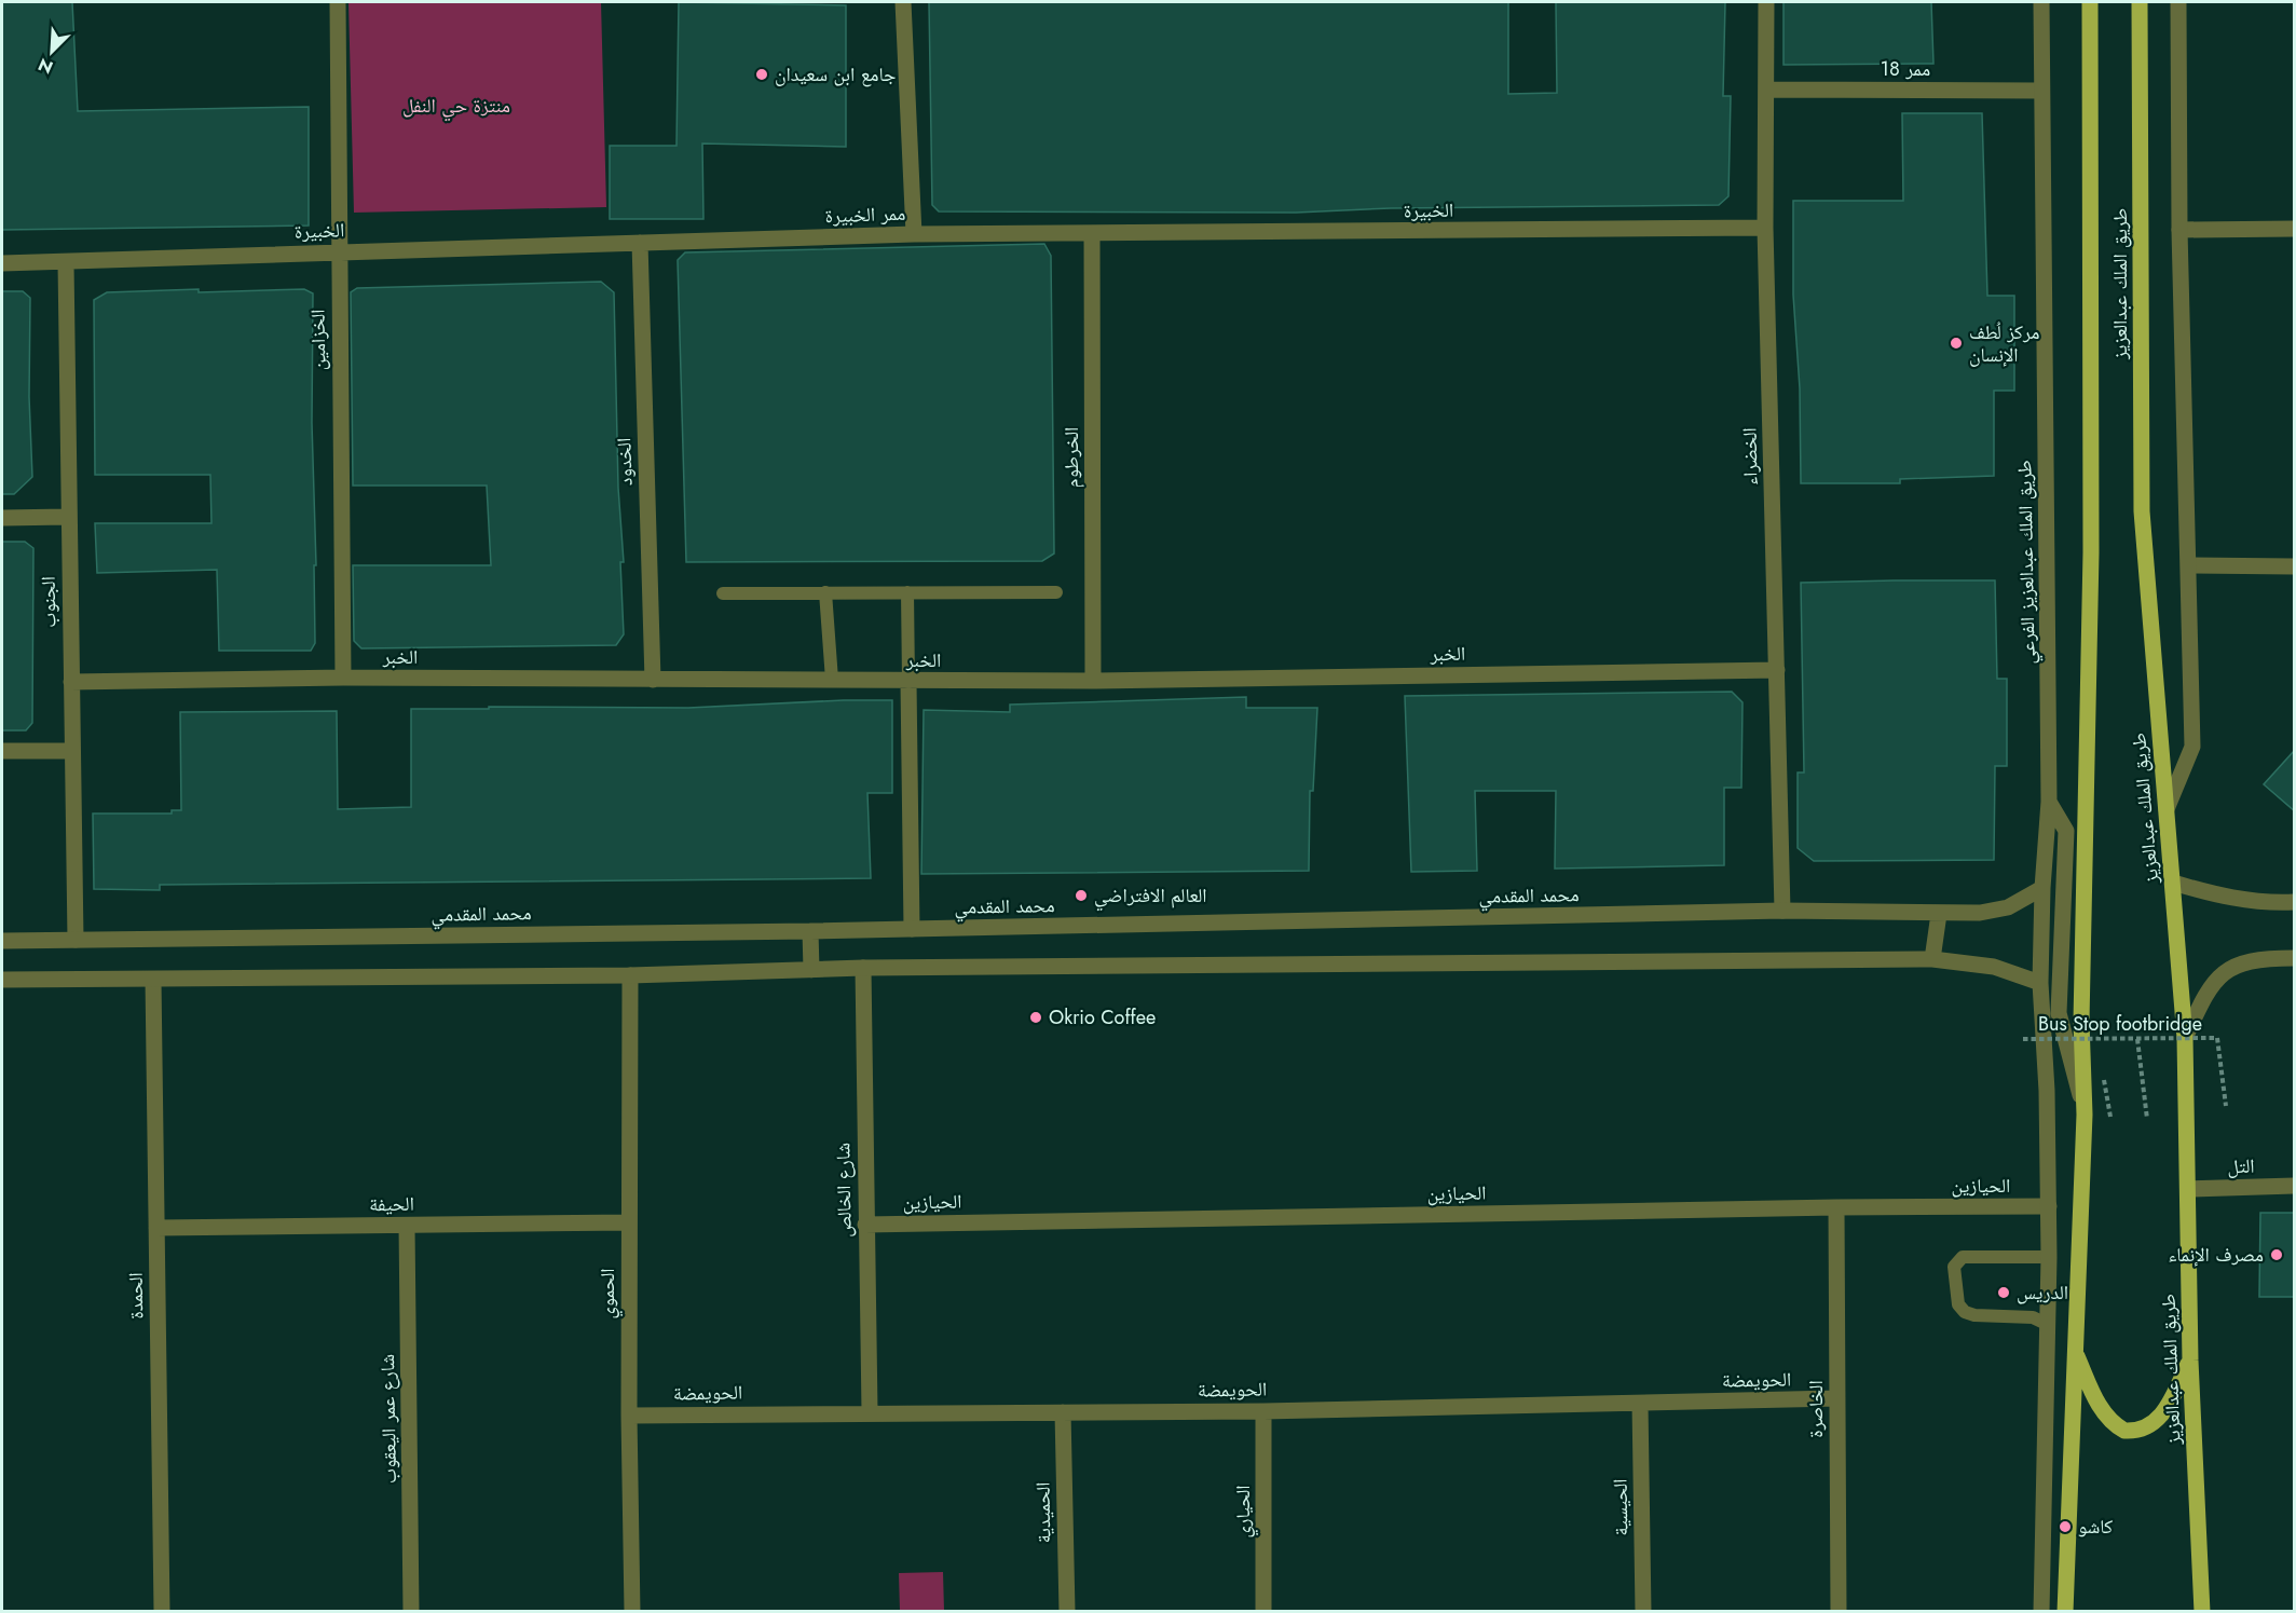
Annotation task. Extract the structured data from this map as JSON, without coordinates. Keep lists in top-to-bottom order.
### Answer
{
  "streets": {
    "main road": ["طريق الملك عبدالعزيز"],
    "street": [
      "ممر 18",
      "الخبيرة",
      "ممر الخبيرة",
      "الخزامين",
      "الخضراء",
      "الخرطوم",
      "الخدود",
      "طريق الملك عبدالعزيز الفرعي",
      "الجنوب",
      "الخبر",
      "محمد المقدمي",
      "التل",
      "الحيازين",
      "شارع الخالص",
      "الحيفة",
      "الحموي",
      "الحمدة",
      "الحويمضة",
      "الخاصرة",
      "شارع عمر اليعقوب",
      "الحيسية",
      "الحياري",
      "الحميدية"
    ],
    "path": ["Bus Stop footbridge"]
  },
  "crossings": [
    ["ممر 18", "الخضراء"],
    ["ممر 18", "طريق الملك عبدالعزيز الفرعي"],
    ["الخبيرة", "ممر الخبيرة"],
    ["الخبيرة", "الخزامين"],
    ["الخبيرة", "الخضراء"],
    ["الخبيرة", "الخرطوم"],
    ["الخبيرة", "الخدود"],
    ["الخبيرة", "الجنوب"],
    ["ممر الخبيرة", "الخرطوم"],
    ["ممر الخبيرة", "الخدود"],
    ["طريق الملك عبدالعزيز", "طريق الملك عبدالعزيز الفرعي"],
    ["طريق الملك عبدالعزيز", "التل"],
    ["الخزامين", "الخبر"],
    ["الخضراء", "الخبر"],
    ["الخضراء", "محمد المقدمي"],
    ["الخرطوم", "الخبر"],
    ["الخدود", "الخبر"],
    ["الجنوب", "الخبر"],
    ["الجنوب", "محمد المقدمي"],
    ["الحيازين", "شارع الخالص"],
    ["الحيازين", "الخاصرة"],
    ["شارع الخالص", "الحويمضة"],
    ["الحيفة", "الحموي"],
    ["الحيفة", "الحمدة"],
    ["الحيفة", "شارع عمر اليعقوب"],
    ["الحموي", "الحويمضة"],
    ["الحويمضة", "الخاصرة"],
    ["الحويمضة", "الحيسية"],
    ["الحويمضة", "الحياري"],
    ["الحويمضة", "الحميدية"]
  ],
  "parks": ["منتزة حي النفل"],
  "places": [
    "جامع ابن سعيدان",
    "مركز لُطف الإنسان",
    "العالم الافتراضي",
    "Okrio Coffee",
    "مصرف الإنماء",
    "الدريس",
    "كاشو"
  ],
  "north": "bottom left"
}
